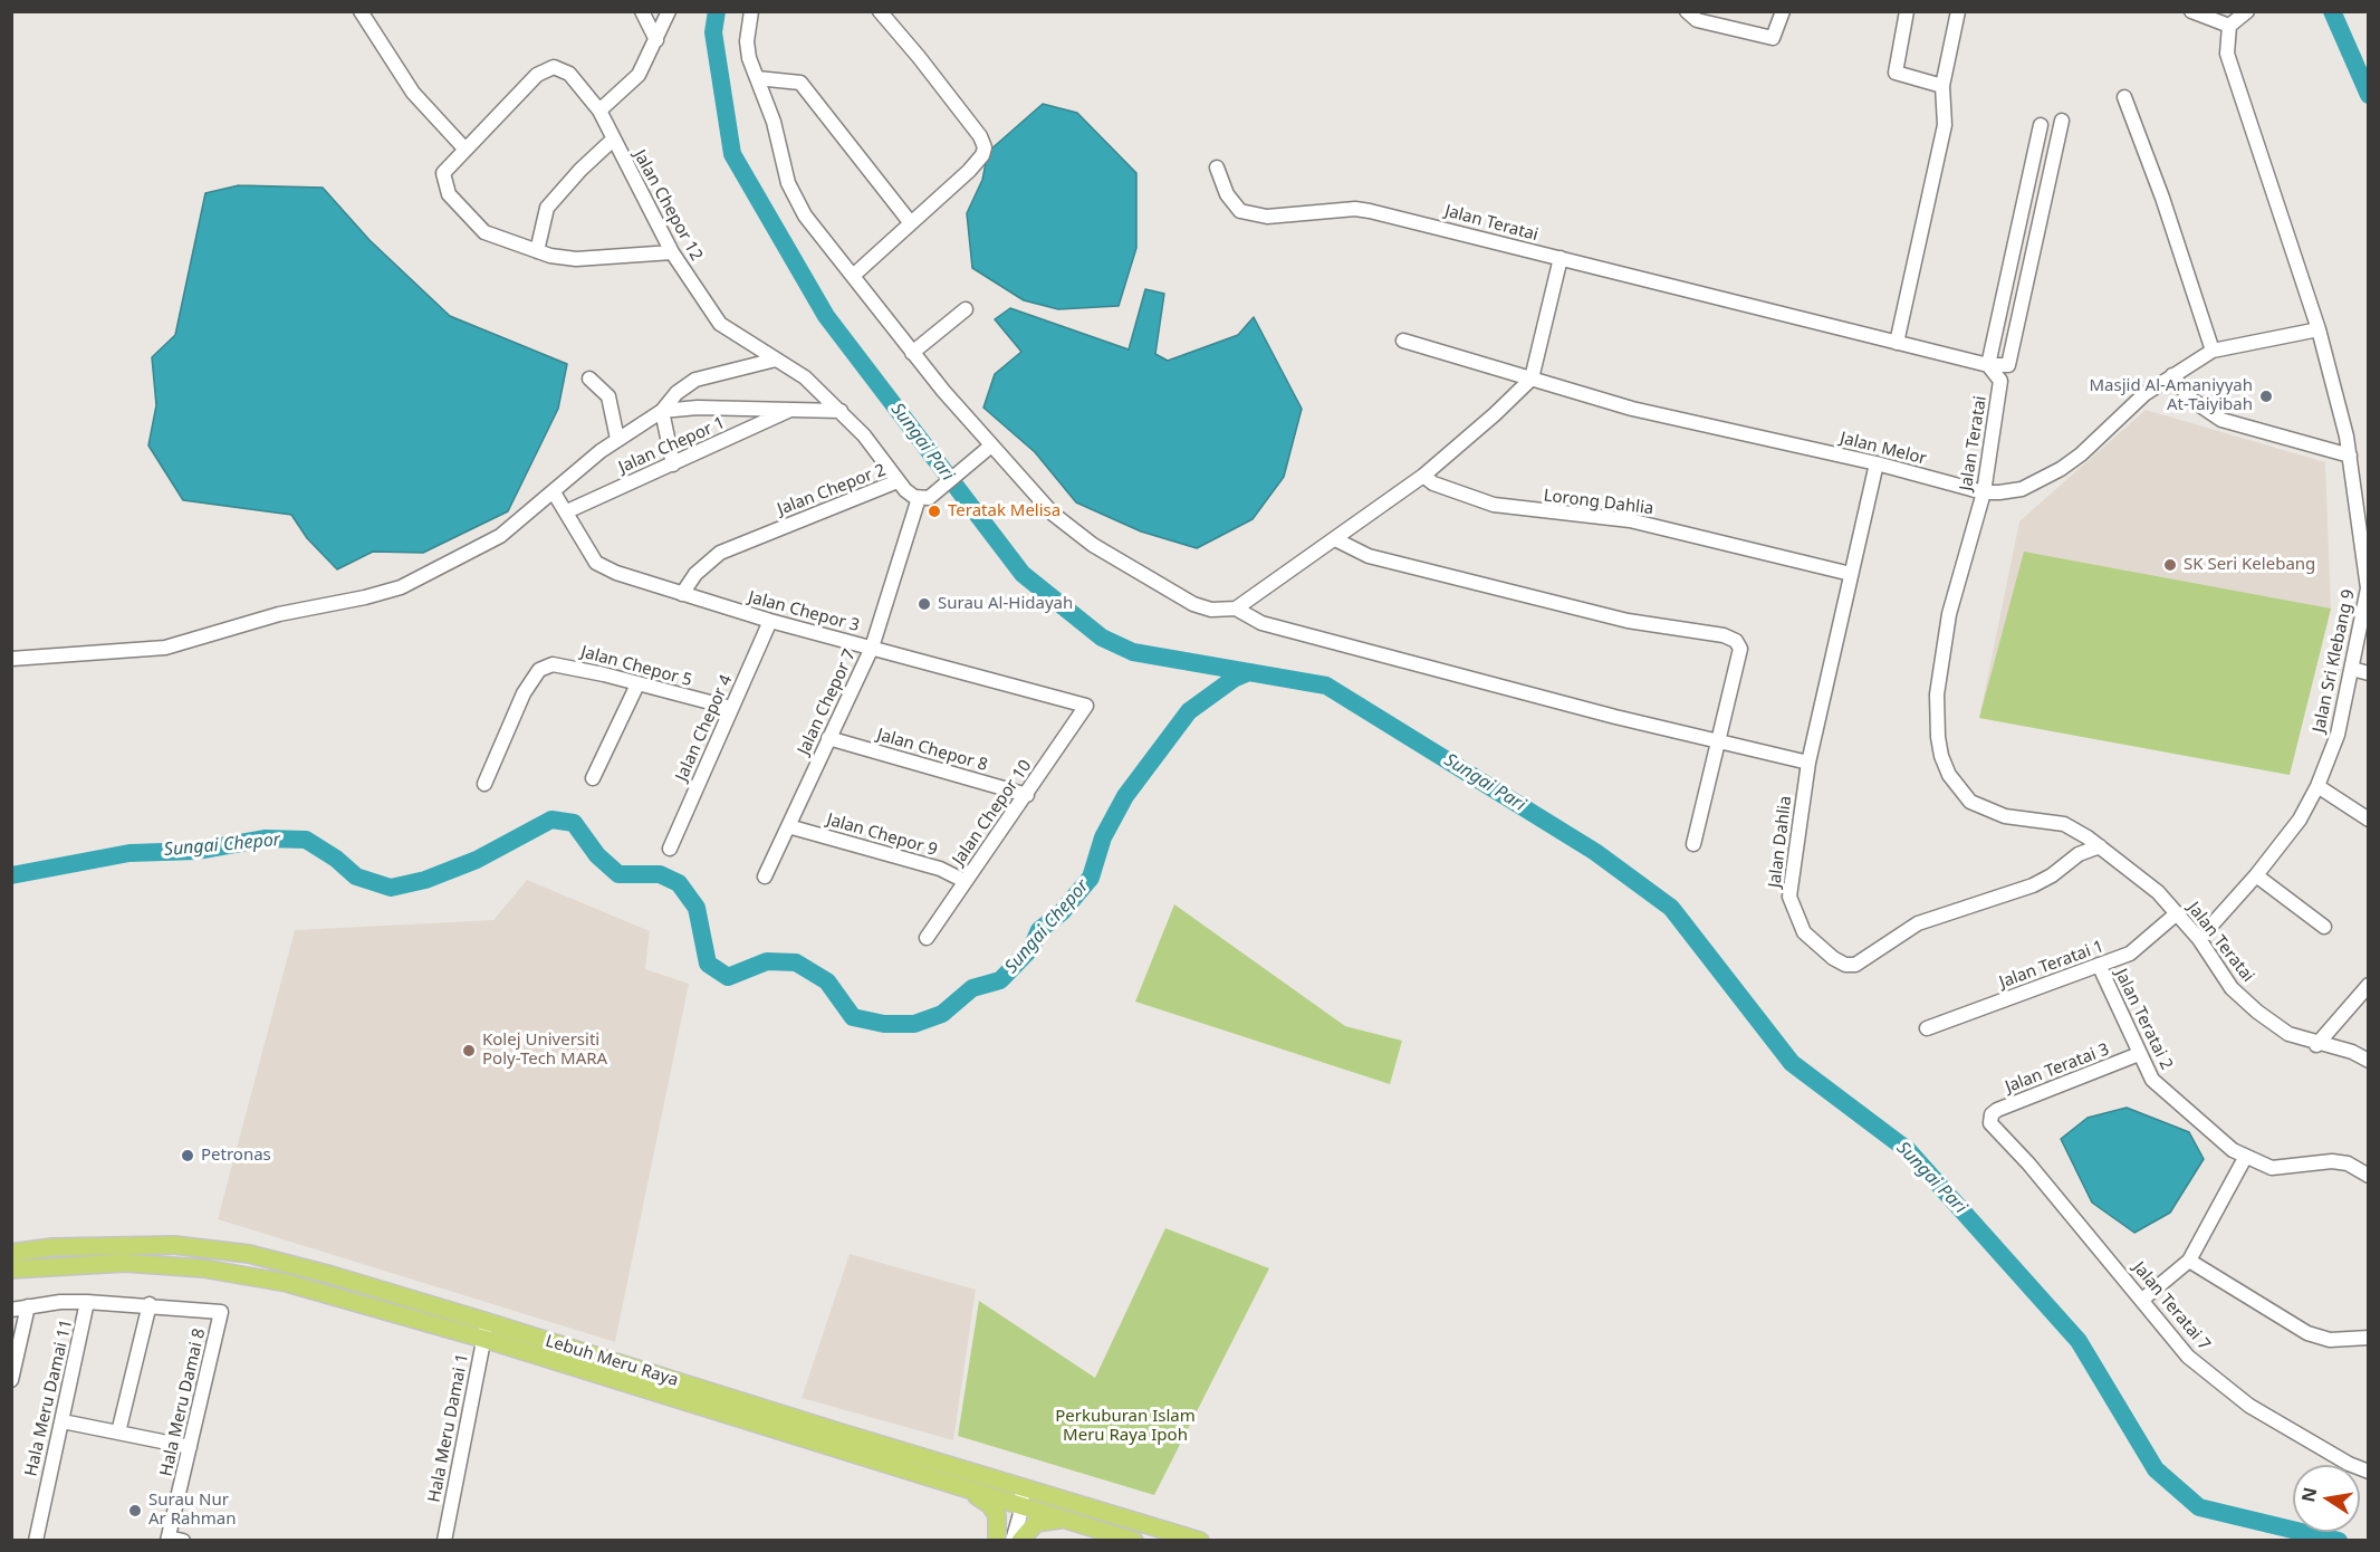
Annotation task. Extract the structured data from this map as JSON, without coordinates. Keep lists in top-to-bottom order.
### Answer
{
  "streets": {
    "main road": ["Lebuh Meru Raya"],
    "street": [
      "Jalan Chepor 12",
      "Jalan Teratai",
      "Jalan Chepor 1",
      "Jalan Melor",
      "Jalan Chepor 2",
      "Lorong Dahlia",
      "Jalan Chepor 3",
      "Jalan Sri Klebang 9",
      "Jalan Chepor 5",
      "Jalan Chepor 7",
      "Jalan Chepor 4",
      "Jalan Chepor 8",
      "Jalan Chepor 10",
      "Jalan Chepor 9",
      "Jalan Dahlia",
      "Jalan Teratai 1",
      "Jalan Teratai 2",
      "Jalan Teratai 3",
      "Jalan Teratai 7",
      "Hala Meru Damai 11",
      "Hala Meru Damai 8",
      "Hala Meru Damai 1"
    ]
  },
  "crossings": [
    ["Jalan Chepor 12", "Jalan Chepor 1"],
    ["Jalan Chepor 12", "Jalan Chepor 2"],
    ["Jalan Teratai", "Jalan Melor"],
    ["Jalan Teratai", "Jalan Sri Klebang 9"],
    ["Jalan Teratai", "Jalan Dahlia"],
    ["Jalan Teratai", "Jalan Teratai 1"],
    ["Jalan Chepor 1", "Jalan Chepor 3"],
    ["Jalan Melor", "Jalan Sri Klebang 9"],
    ["Jalan Melor", "Jalan Dahlia"],
    ["Jalan Chepor 2", "Jalan Chepor 3"],
    ["Jalan Chepor 2", "Jalan Chepor 7"],
    ["Lorong Dahlia", "Jalan Dahlia"],
    ["Jalan Chepor 3", "Jalan Chepor 7"],
    ["Jalan Chepor 3", "Jalan Chepor 4"],
    ["Jalan Chepor 3", "Jalan Chepor 10"],
    ["Jalan Chepor 5", "Jalan Chepor 4"],
    ["Jalan Chepor 7", "Jalan Chepor 8"],
    ["Jalan Chepor 7", "Jalan Chepor 9"],
    ["Jalan Chepor 8", "Jalan Chepor 10"],
    ["Jalan Chepor 10", "Jalan Chepor 9"],
    ["Jalan Teratai 1", "Jalan Teratai 2"],
    ["Jalan Teratai 2", "Jalan Teratai 3"],
    ["Jalan Teratai 3", "Jalan Teratai 7"],
    ["Lebuh Meru Raya", "Hala Meru Damai 1"]
  ],
  "water": ["Sungai Pari", "Sungai Chepor"],
  "parks": ["Perkuburan Islam Meru Raya Ipoh"],
  "places": [
    "Masjid Al-Amaniyyah At-Taiyibah",
    "Teratak Melisa",
    "SK Seri Kelebang",
    "Surau Al-Hidayah",
    "Kolej Universiti Poly-Tech MARA",
    "Petronas",
    "Surau Nur Ar Rahman"
  ],
  "north": "left"
}
